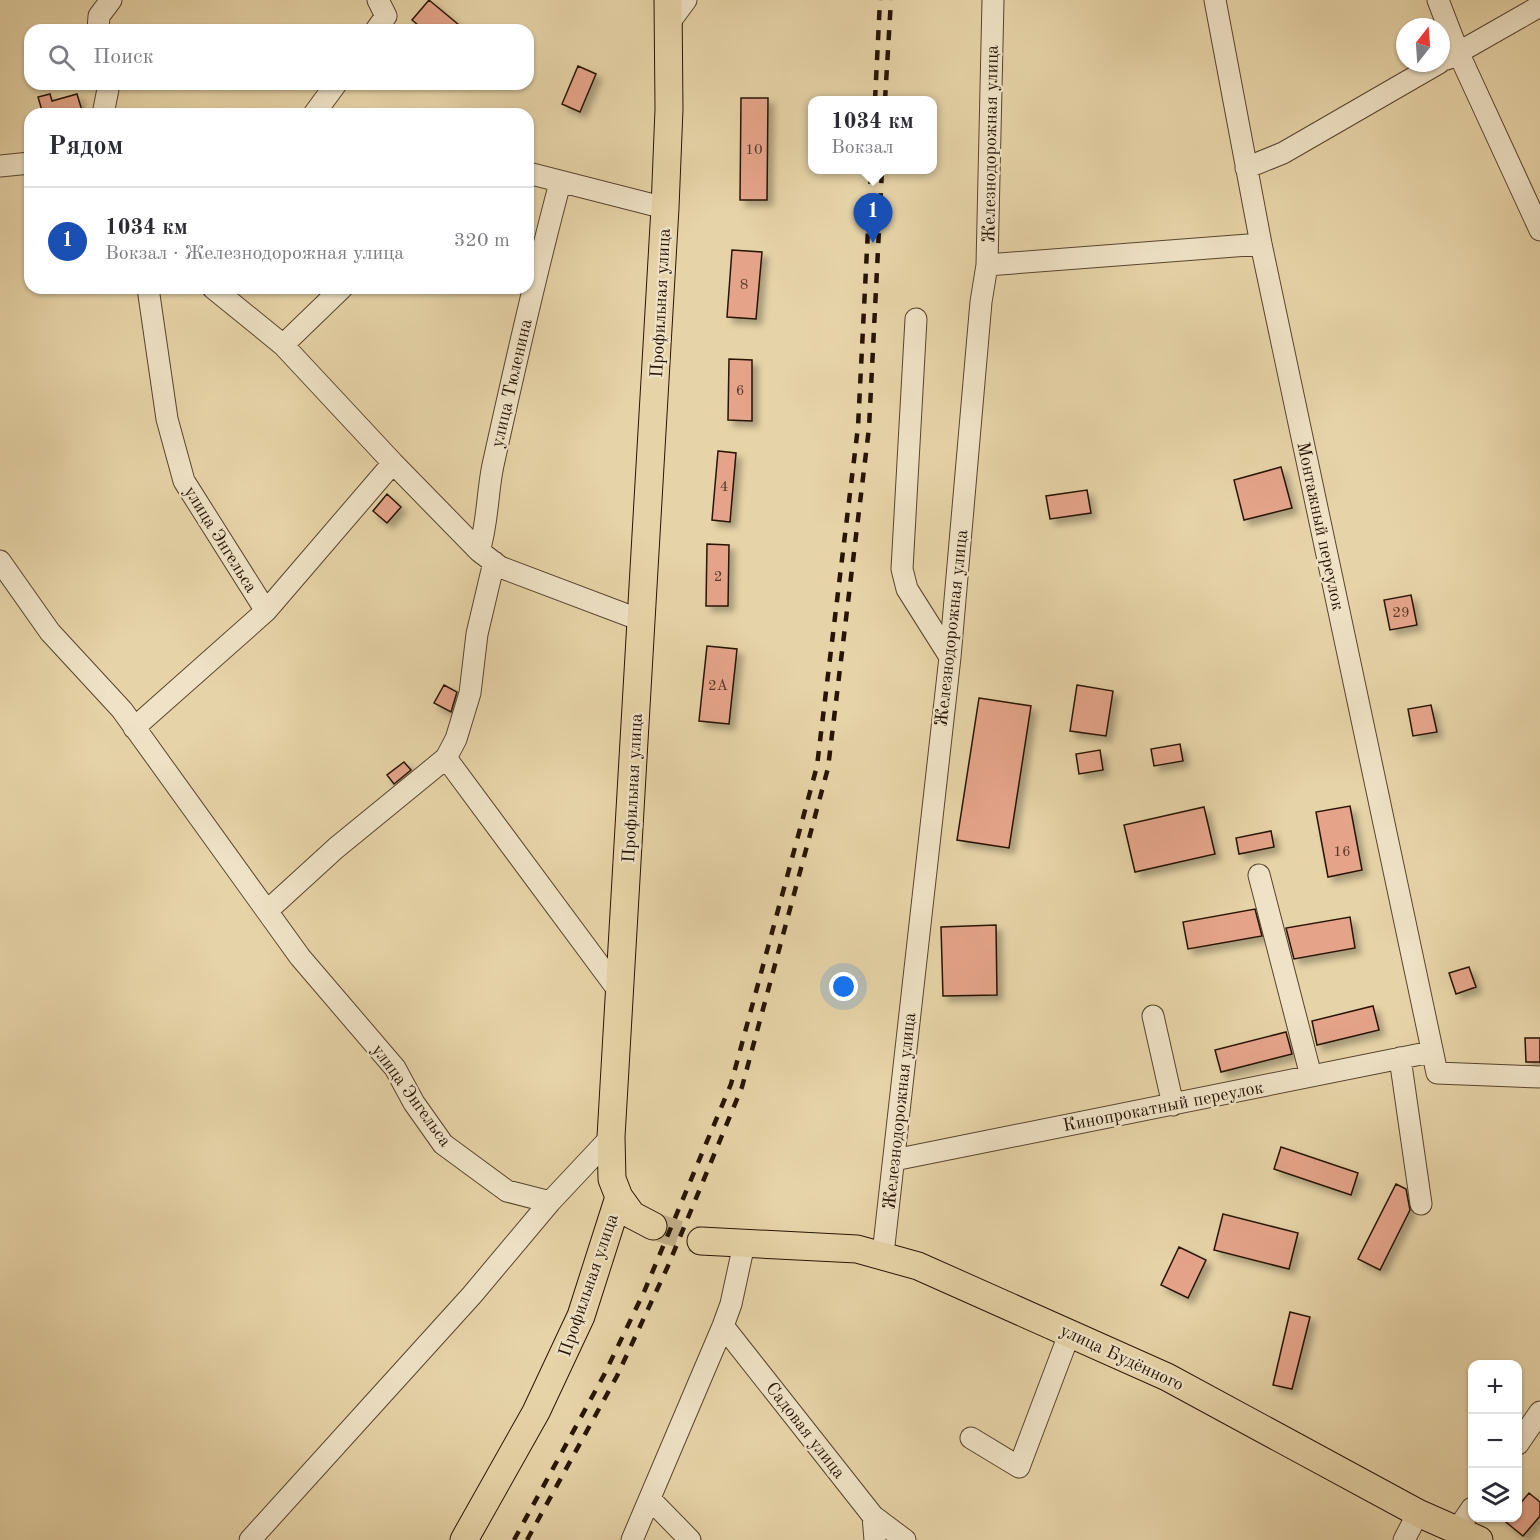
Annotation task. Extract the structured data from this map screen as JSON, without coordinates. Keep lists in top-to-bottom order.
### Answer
{
  "streets": {
    "main road": ["Профильная улица", "улица Будённого"],
    "street": [
      "Железнодорожная улица",
      "улица Тюленина",
      "Монтажный переулок",
      "улица Энгельса",
      "Кинопрокатный переулок",
      "Садовая улица"
    ]
  },
  "crossings": [
    ["Железнодорожная улица", "Кинопрокатный переулок"],
    ["Железнодорожная улица", "улица Будённого"],
    ["Монтажный переулок", "Кинопрокатный переулок"]
  ],
  "house_numbers": [
    "10",
    "8",
    "6",
    "4",
    "2",
    "29",
    "2А",
    "16"
  ],
  "north": "top",
  "page": {
    "search": "Поиск",
    "popup": ["1034 км", "Вокзал"],
    "heading": "Рядом",
    "list": [
      {
        "mark": "1",
        "name": "1034 км",
        "note": "Вокзал · Железнодорожная улица",
        "value": "320 m"
      }
    ],
    "pins": "1",
    "map_buttons": ["+", "−"]
  }
}
